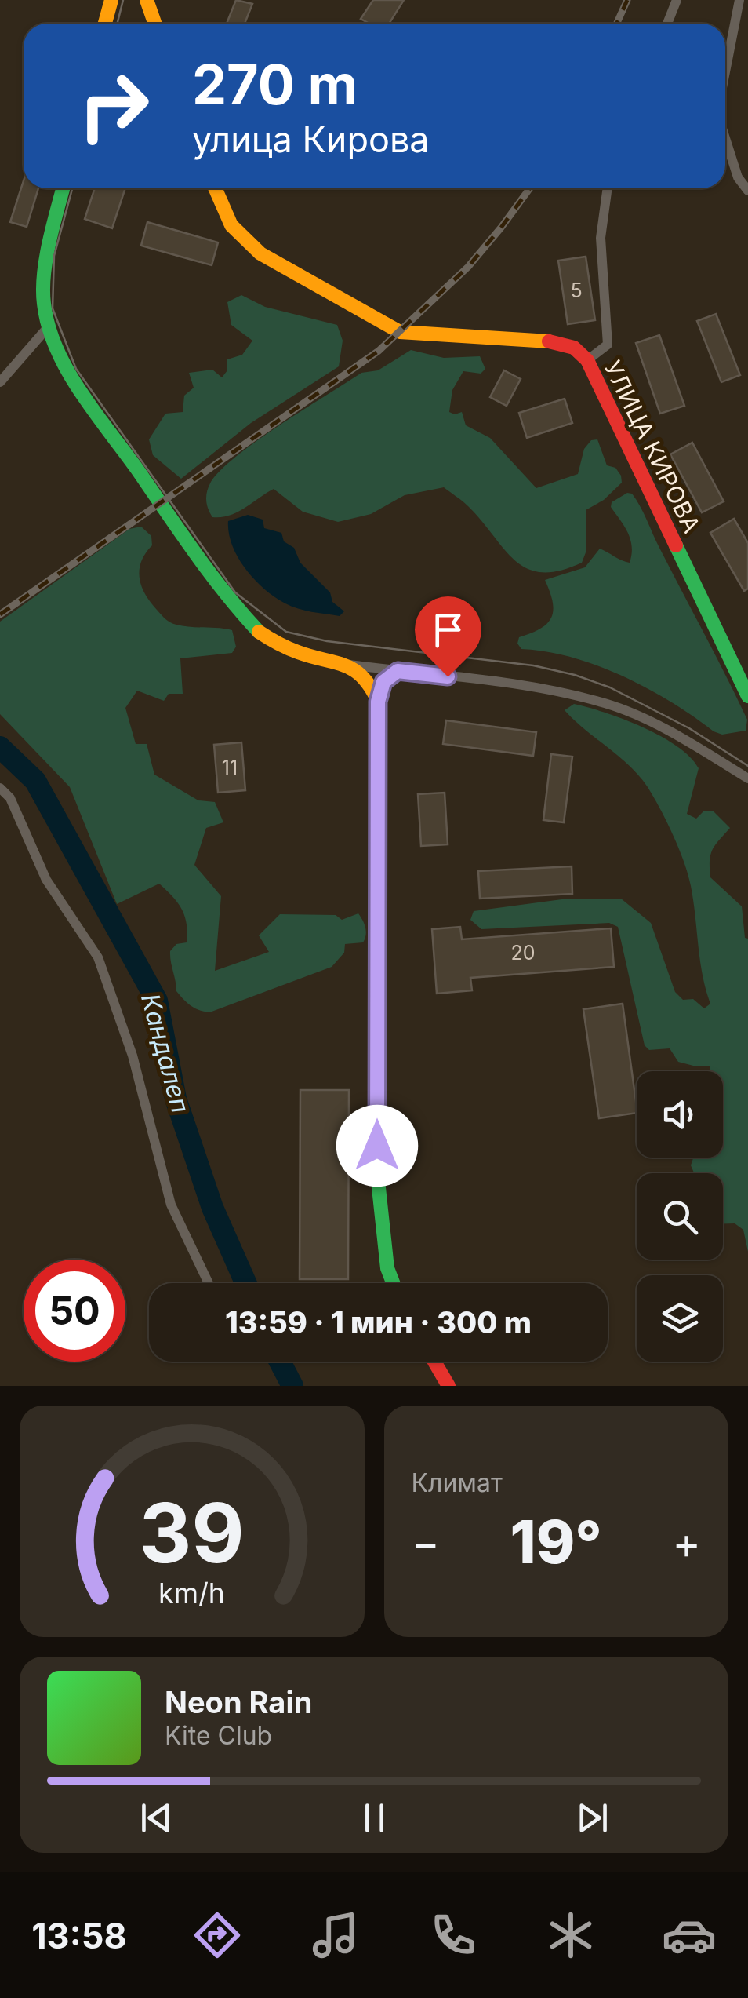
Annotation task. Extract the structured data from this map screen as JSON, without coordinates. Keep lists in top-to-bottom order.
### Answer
{
  "streets": {
    "main road": ["УЛИЦА КИРОВА"]
  },
  "water": ["Кандалеп"],
  "house_numbers": ["5", "11", "20"],
  "page": {
    "turn": ["270 m", "улица Кирова"],
    "limit": "50",
    "trip": "13:59 · 1 мин · 300 m",
    "tile": "Климат",
    "heat": ["−", "19°", "+"],
    "song": ["Neon Rain", "Kite Club"],
    "tabs": "13:58",
    "gauge": ["39", "km/h"]
  }
}
